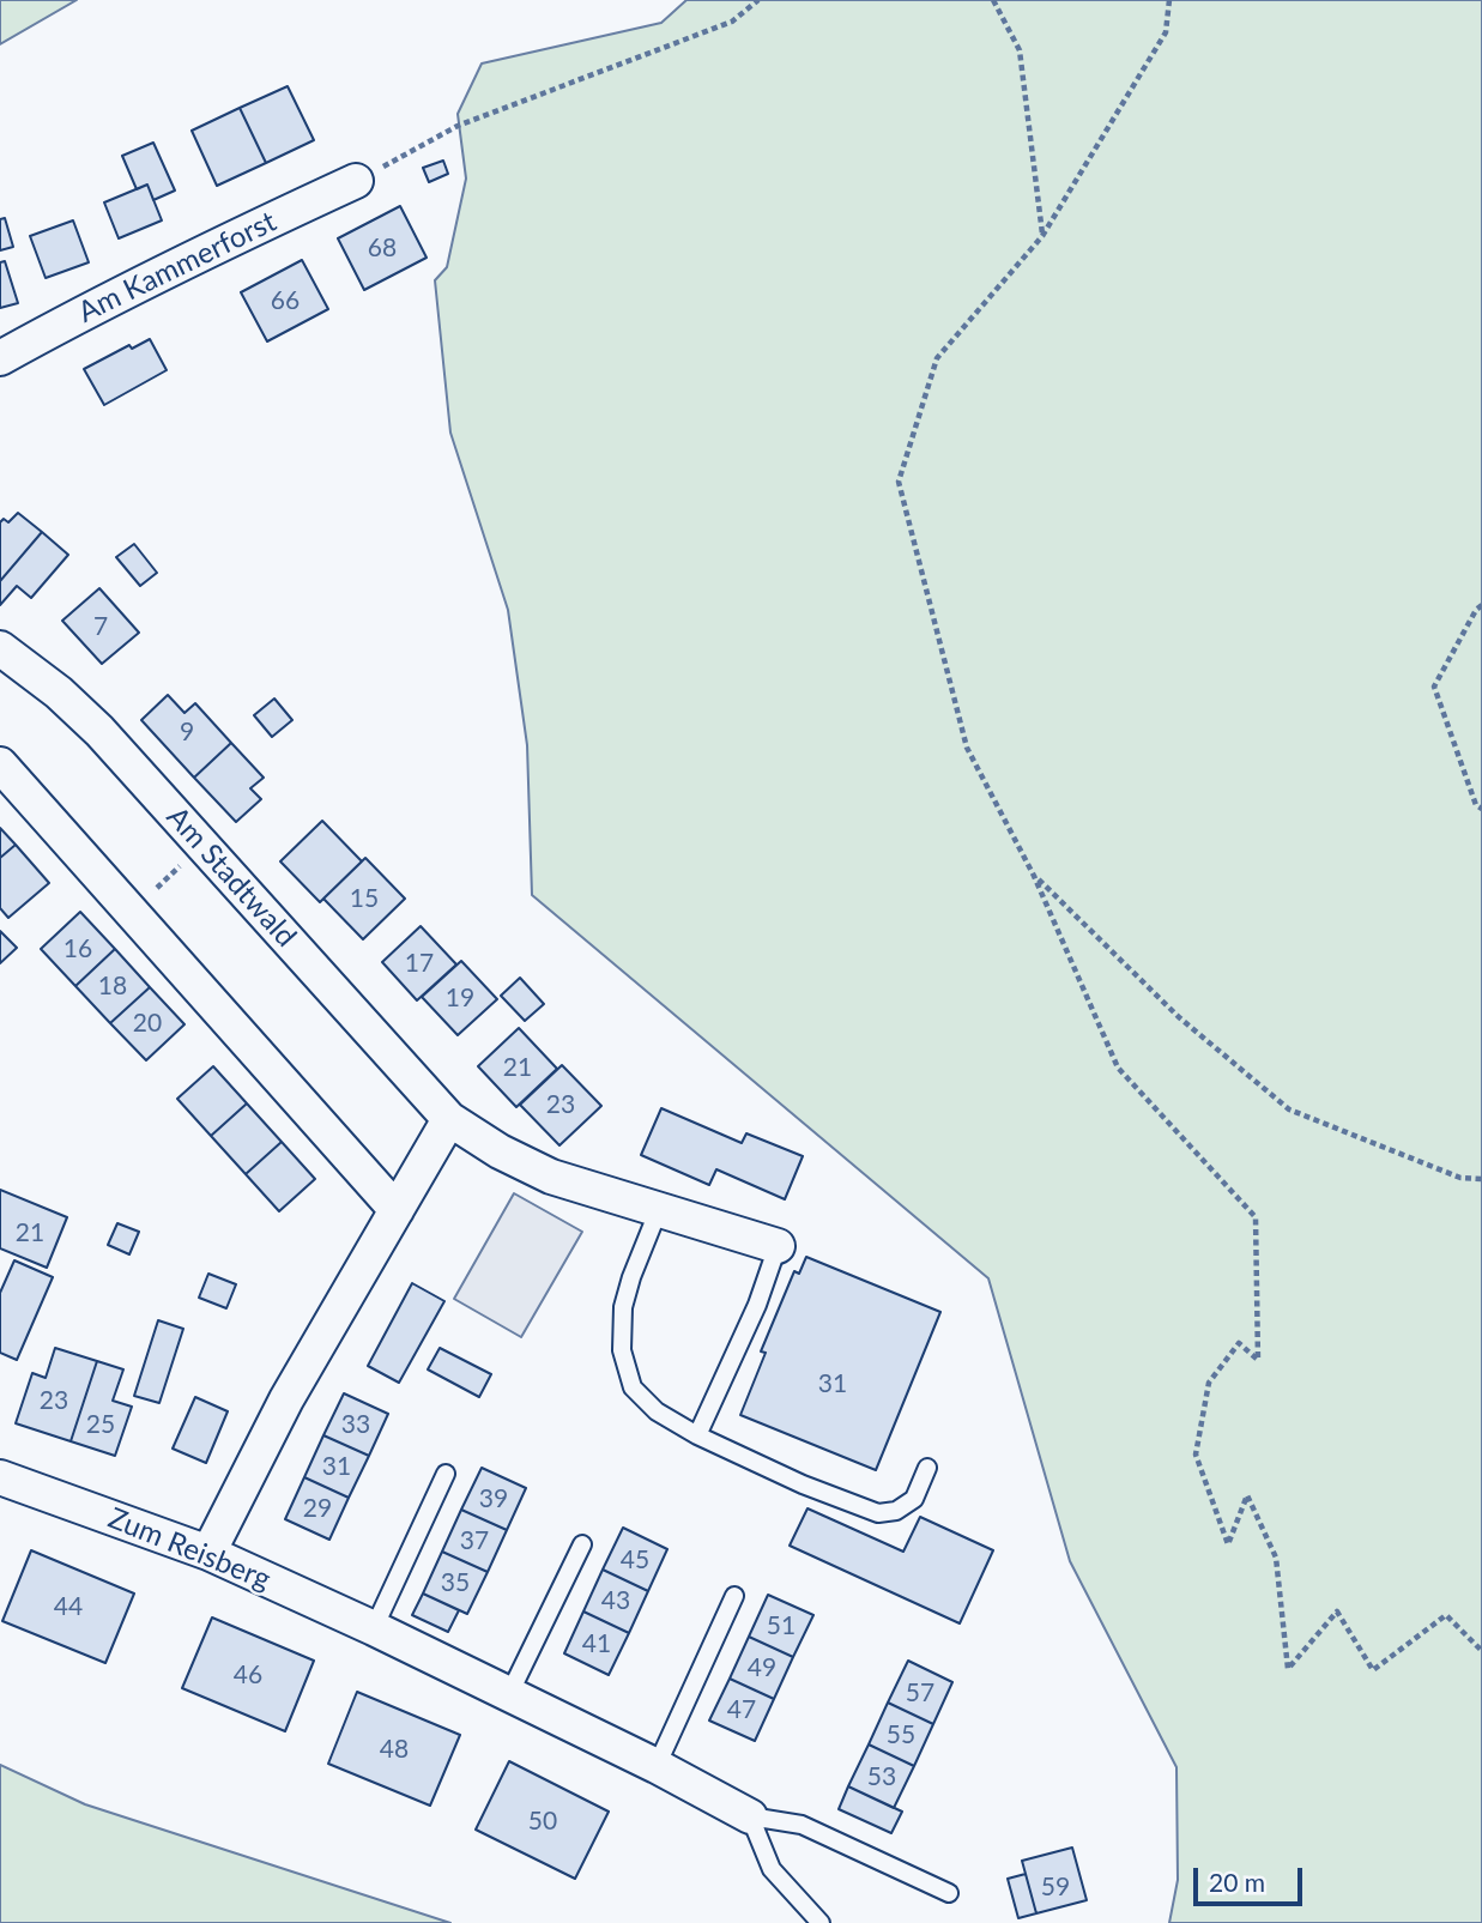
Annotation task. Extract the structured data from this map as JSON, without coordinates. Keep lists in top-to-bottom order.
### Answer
{
  "streets": {
    "street": ["Am Kammerforst", "Am Stadtwald", "Zum Reisberg"]
  },
  "house_numbers": [
    "68",
    "66",
    "7",
    "9",
    "15",
    "16",
    "17",
    "18",
    "19",
    "20",
    "21",
    "23",
    "21",
    "31",
    "23",
    "25",
    "33",
    "31",
    "39",
    "29",
    "37",
    "45",
    "35",
    "43",
    "44",
    "51",
    "41",
    "49",
    "46",
    "57",
    "47",
    "55",
    "48",
    "53",
    "50",
    "59"
  ],
  "scale_bar": "20 m"
}
